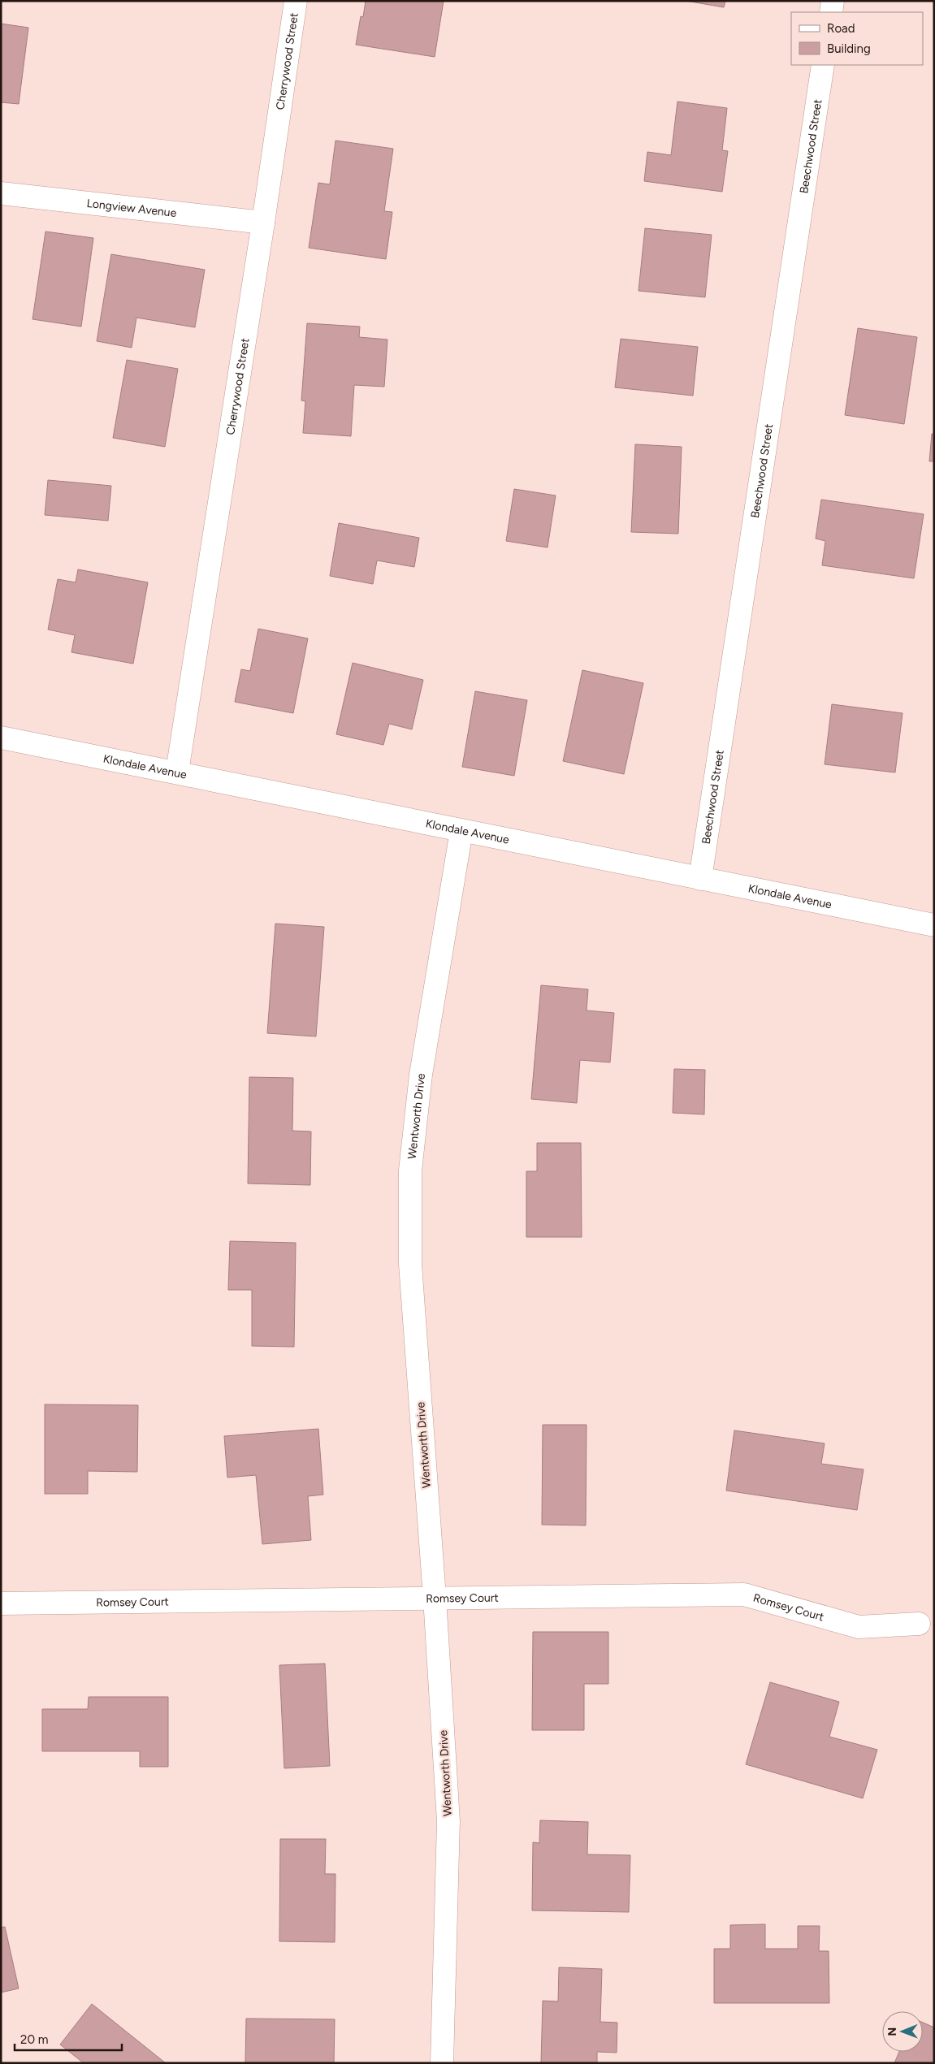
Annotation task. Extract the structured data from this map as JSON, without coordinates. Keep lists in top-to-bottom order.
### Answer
{
  "streets": {
    "street": [
      "Cherrywood Street",
      "Beechwood Street",
      "Longview Avenue",
      "Klondale Avenue",
      "Wentworth Drive",
      "Romsey Court"
    ]
  },
  "crossings": [
    ["Cherrywood Street", "Longview Avenue"],
    ["Cherrywood Street", "Klondale Avenue"],
    ["Beechwood Street", "Klondale Avenue"],
    ["Klondale Avenue", "Wentworth Drive"],
    ["Wentworth Drive", "Romsey Court"]
  ],
  "legend": ["Road", "Building"],
  "scale_bar": "20 m",
  "north": "left"
}
